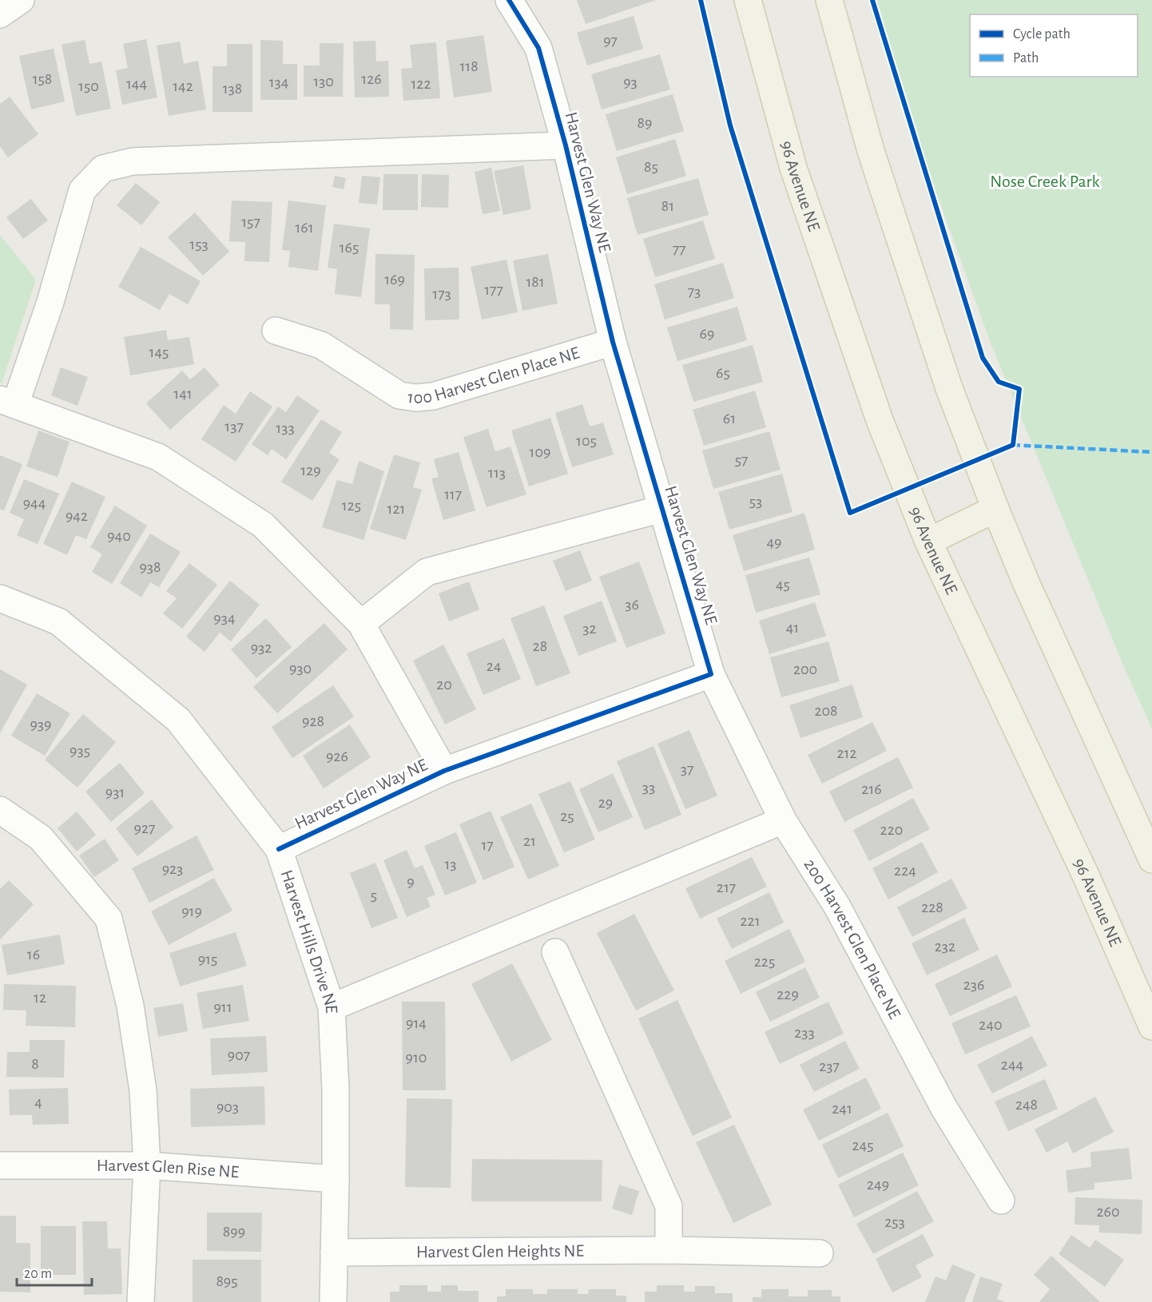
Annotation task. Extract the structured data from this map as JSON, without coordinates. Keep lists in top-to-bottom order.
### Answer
{
  "streets": {
    "main road": ["96 Avenue NE"],
    "street": [
      "Harvest Glen Way NE",
      "100 Harvest Glen Place NE",
      "200 Harvest Glen Place NE",
      "Harvest Hills Drive NE",
      "Harvest Glen Rise NE",
      "Harvest Glen Heights NE"
    ]
  },
  "crossings": [
    ["Harvest Glen Way NE", "100 Harvest Glen Place NE"],
    ["Harvest Glen Way NE", "200 Harvest Glen Place NE"],
    ["Harvest Glen Way NE", "Harvest Hills Drive NE"],
    ["Harvest Hills Drive NE", "Harvest Glen Rise NE"],
    ["Harvest Hills Drive NE", "Harvest Glen Heights NE"]
  ],
  "parks": ["Nose Creek Park"],
  "house_numbers": [
    "97",
    "118",
    "158",
    "126",
    "130",
    "134",
    "93",
    "144",
    "122",
    "150",
    "142",
    "138",
    "89",
    "85",
    "81",
    "157",
    "161",
    "153",
    "165",
    "77",
    "169",
    "181",
    "177",
    "73",
    "173",
    "69",
    "145",
    "65",
    "141",
    "61",
    "137",
    "133",
    "105",
    "109",
    "57",
    "129",
    "113",
    "117",
    "53",
    "944",
    "125",
    "121",
    "942",
    "940",
    "49",
    "938",
    "45",
    "36",
    "934",
    "41",
    "32",
    "28",
    "932",
    "24",
    "930",
    "200",
    "20",
    "208",
    "928",
    "939",
    "935",
    "212",
    "926",
    "37",
    "33",
    "216",
    "931",
    "29",
    "25",
    "927",
    "220",
    "21",
    "17",
    "13",
    "923",
    "224",
    "9",
    "217",
    "5",
    "228",
    "919",
    "221",
    "232",
    "16",
    "915",
    "225",
    "236",
    "229",
    "12",
    "911",
    "914",
    "240",
    "233",
    "907",
    "910",
    "8",
    "244",
    "237",
    "4",
    "248",
    "903",
    "241",
    "245",
    "249",
    "260",
    "253",
    "899",
    "895"
  ],
  "legend": ["Cycle path", "Path"],
  "scale_bar": "20 m"
}
